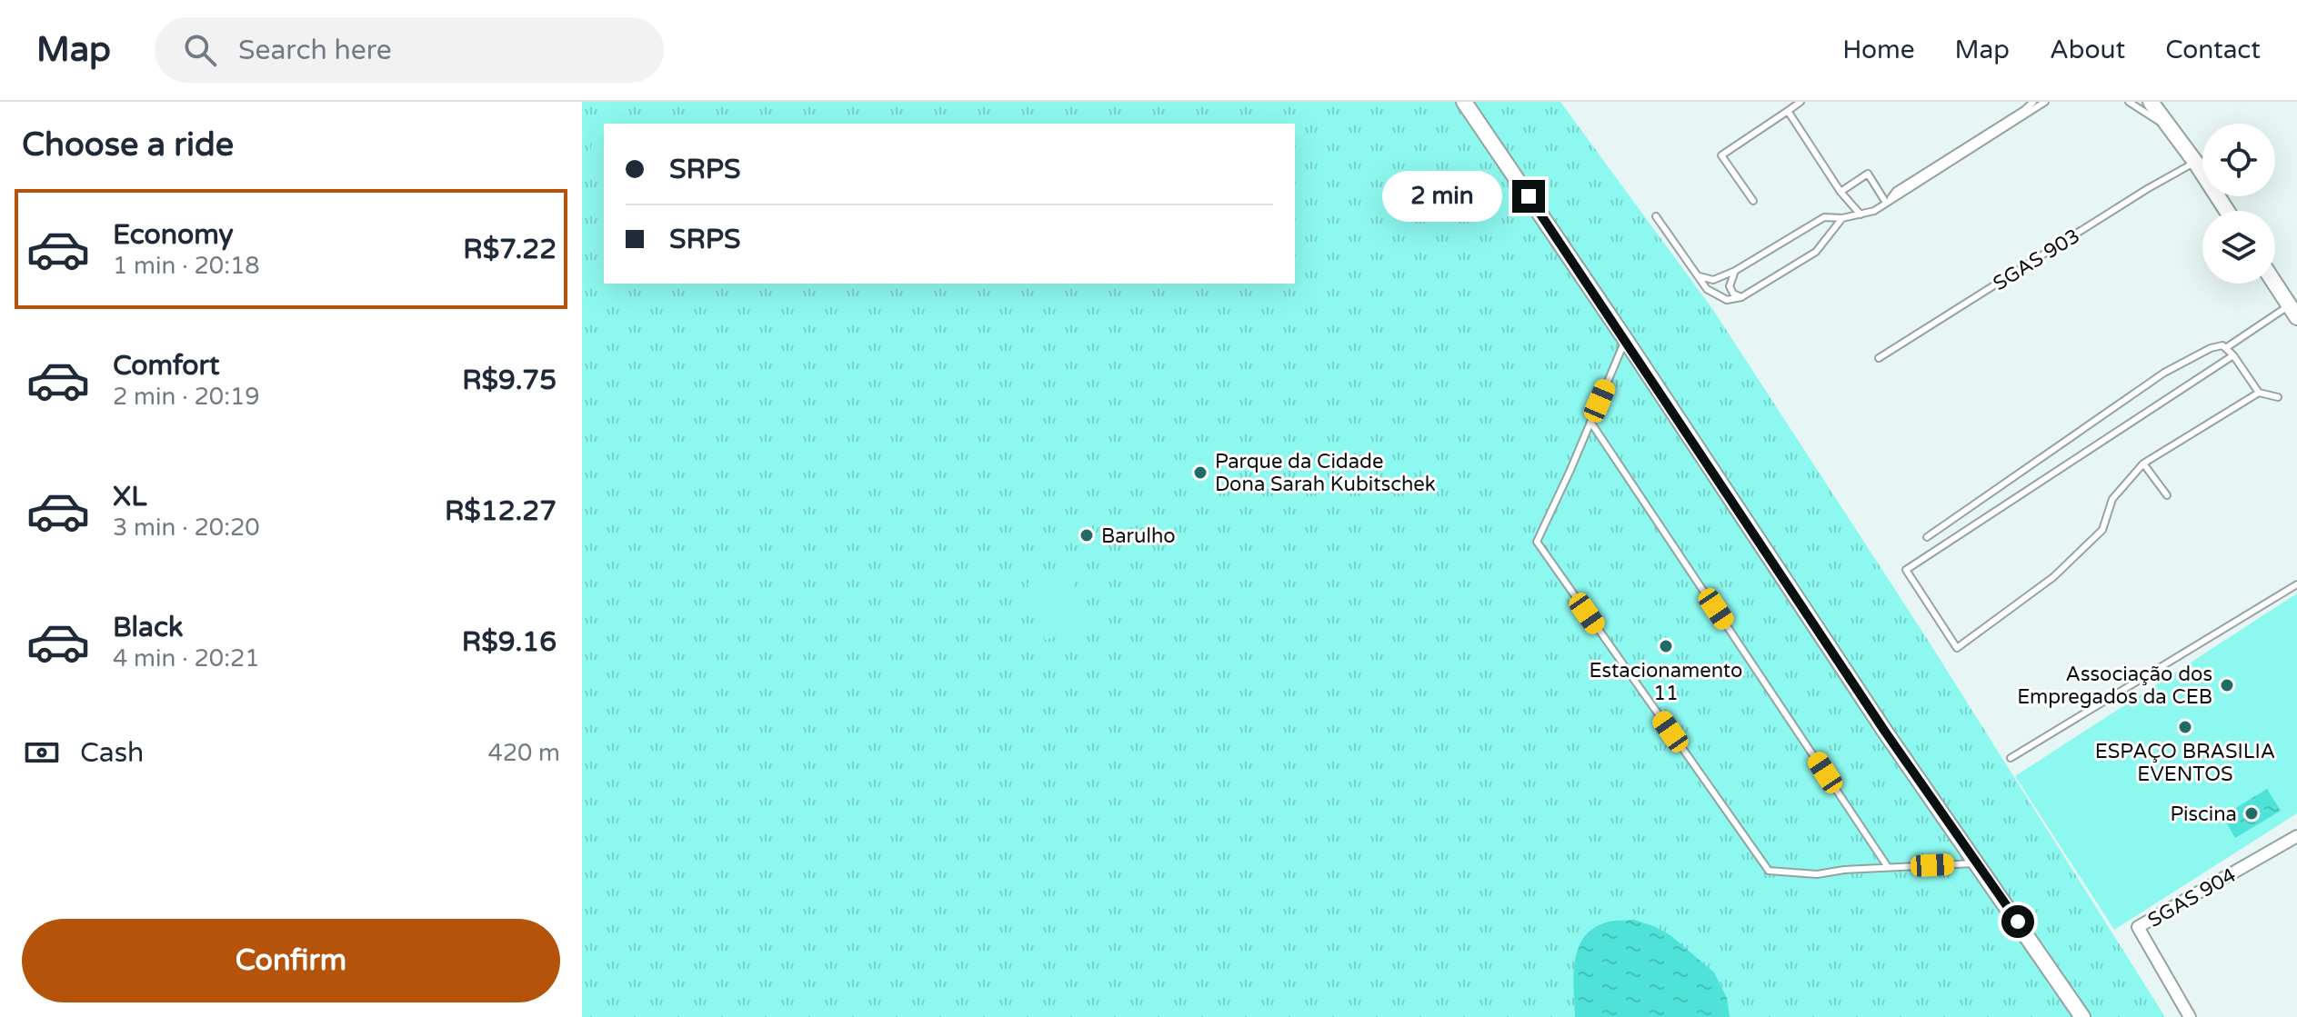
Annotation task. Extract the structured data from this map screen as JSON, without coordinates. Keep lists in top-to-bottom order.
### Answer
{
  "streets": {
    "street": ["SGAS 904"],
    "lane": ["SGAS 903"]
  },
  "places": [
    "Parque da Cidade Dona Sarah Kubitschek",
    "Barulho",
    "Estacionamento 11",
    "Associação dos Empregados da CEB",
    "ESPAÇO BRASILIA EVENTOS",
    "Piscina"
  ],
  "page": {
    "header": "Map",
    "search": "Search here",
    "nav": [
      "Home",
      "Map",
      "About",
      "Contact"
    ],
    "heading": "Choose a ride",
    "banner": ["SRPS", "SRPS"],
    "bubble": "2 min",
    "list": [
      {
        "name": "Economy",
        "note": "1 min · 20:18",
        "value": "R$7.22"
      },
      {
        "name": "Comfort",
        "note": "2 min · 20:19",
        "value": "R$9.75"
      },
      {
        "name": "XL",
        "note": "3 min · 20:20",
        "value": "R$12.27"
      },
      {
        "name": "Black",
        "note": "4 min · 20:21",
        "value": "R$9.16"
      }
    ],
    "pay": ["Cash", "420 m"],
    "buttons": "Confirm"
  }
}
